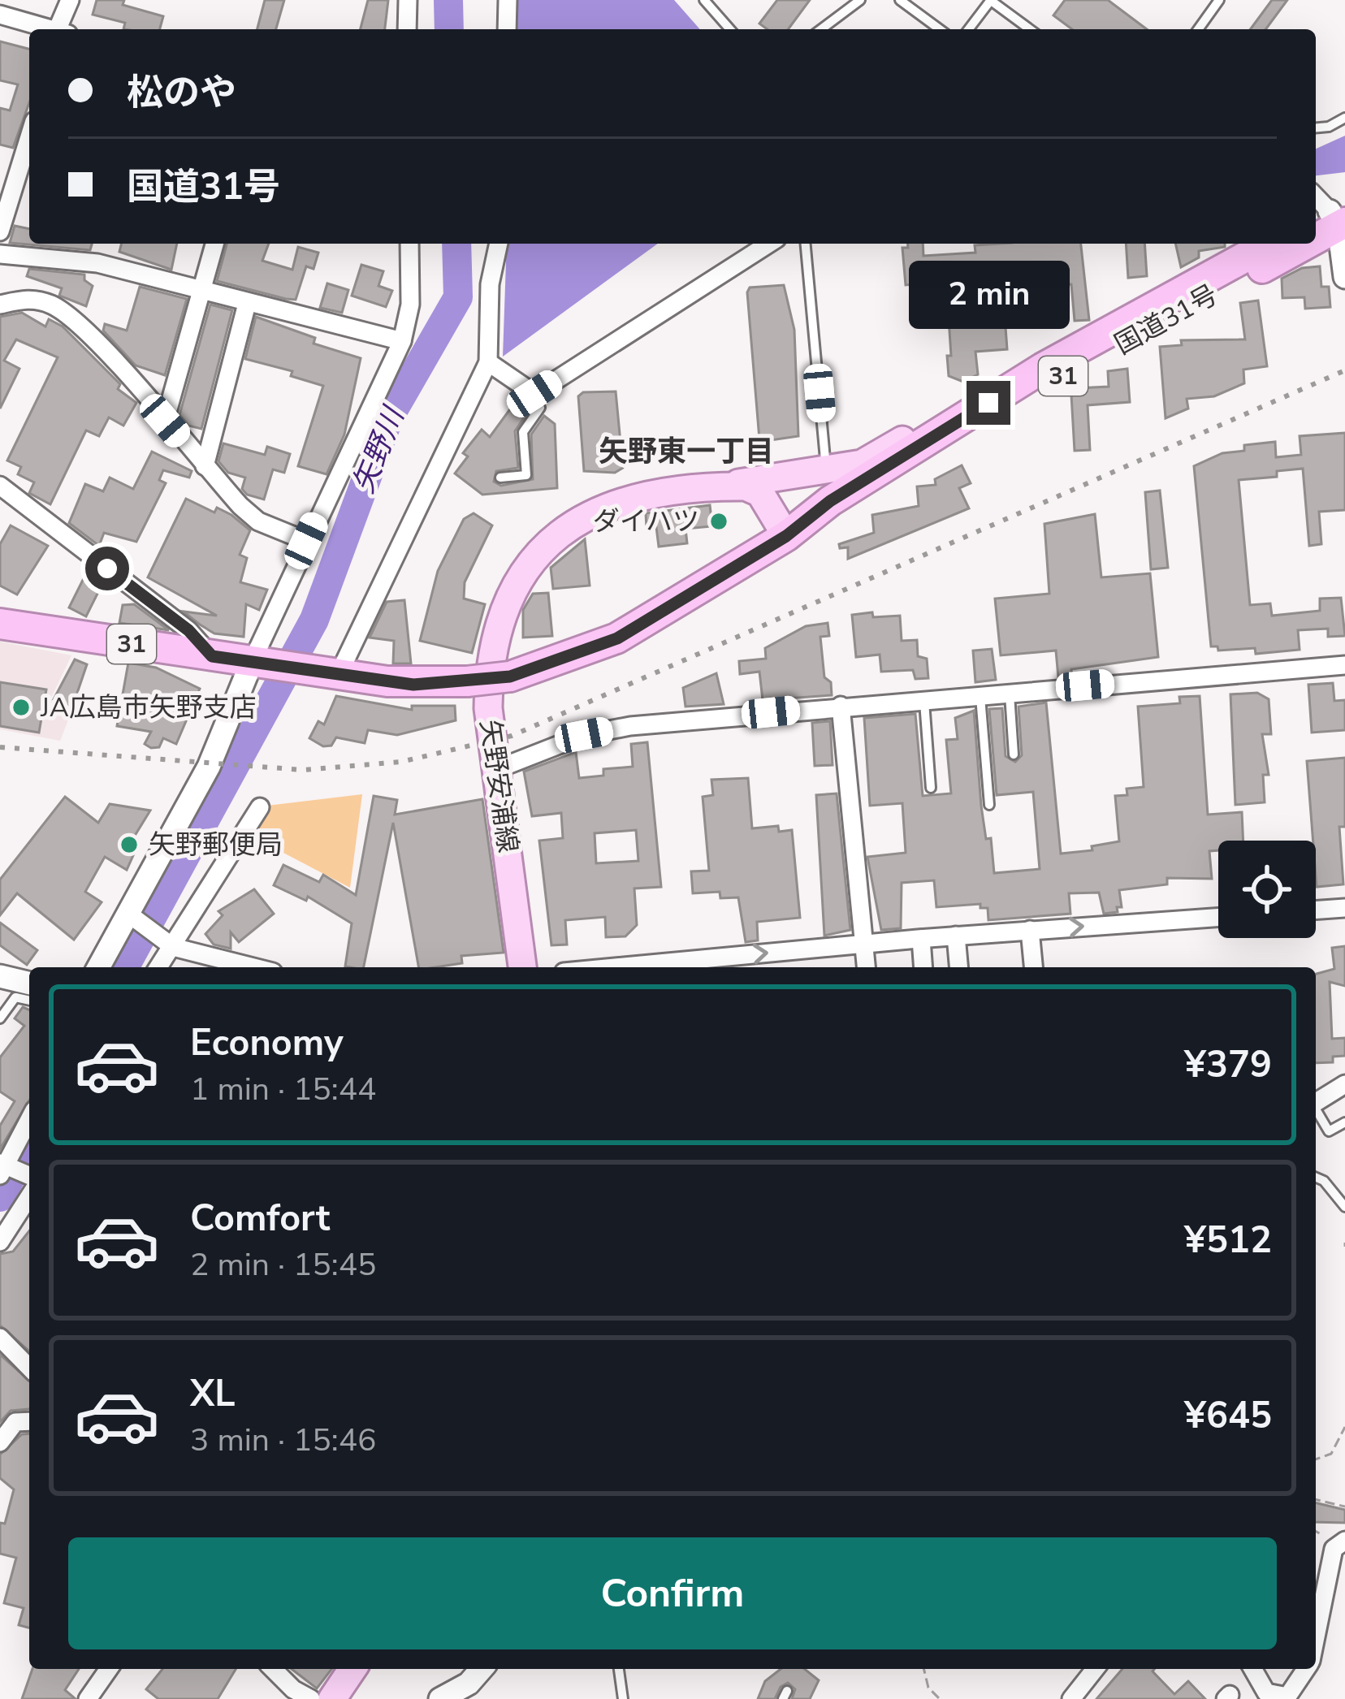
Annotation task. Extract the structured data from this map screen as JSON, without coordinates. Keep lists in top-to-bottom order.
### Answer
{
  "streets": {
    "highway": ["国道31号", "31"],
    "main road": ["矢野安浦線"]
  },
  "crossings": [
    ["国道31号", "矢野安浦線"]
  ],
  "districts": ["矢野東一丁目"],
  "water": ["矢野川"],
  "places": ["ダイハツ", "JA広島市矢野支店", "矢野郵便局"],
  "page": {
    "banner": ["松のや", "国道31号"],
    "bubble": "2 min",
    "list": [
      {
        "name": "Economy",
        "note": "1 min · 15:44",
        "value": "¥379"
      },
      {
        "name": "Comfort",
        "note": "2 min · 15:45",
        "value": "¥512"
      },
      {
        "name": "XL",
        "note": "3 min · 15:46",
        "value": "¥645"
      }
    ],
    "buttons": "Confirm"
  }
}
